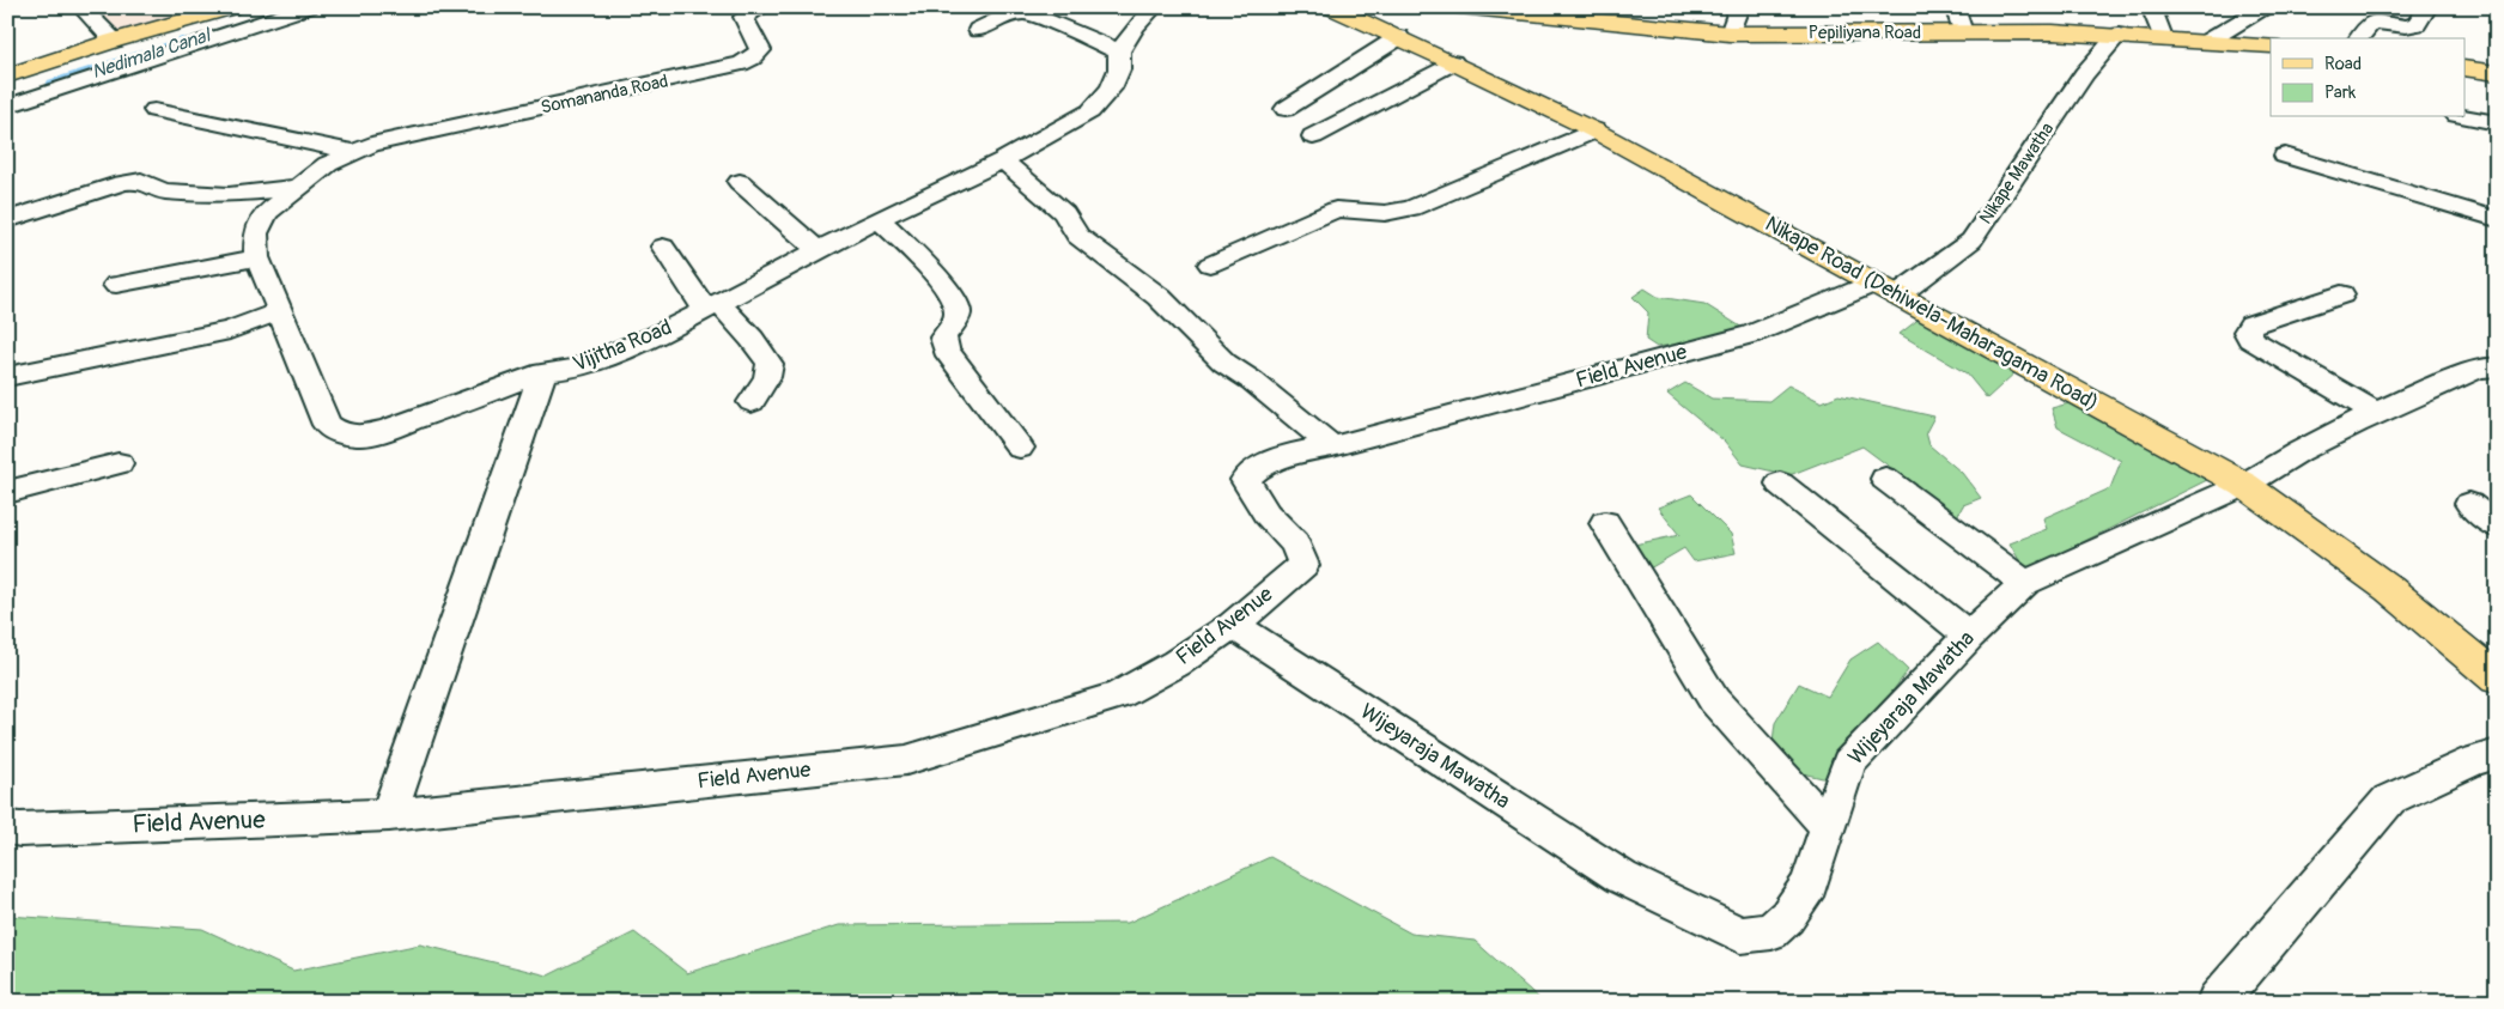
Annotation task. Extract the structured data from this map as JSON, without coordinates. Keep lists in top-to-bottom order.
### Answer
{
  "streets": {
    "main road": ["Pepiliyana Road", "Nikape Road (Dehiwela-Maharagama Road)"],
    "street": [
      "Somananda Road",
      "Nikape Mawatha",
      "Vijitha Road",
      "Field Avenue",
      "Wijeyaraja Mawatha"
    ]
  },
  "crossings": [
    ["Pepiliyana Road", "Nikape Mawatha"],
    ["Somananda Road", "Vijitha Road"],
    ["Nikape Mawatha", "Nikape Road (Dehiwela-Maharagama Road)"],
    ["Nikape Mawatha", "Field Avenue"],
    ["Nikape Road (Dehiwela-Maharagama Road)", "Field Avenue"],
    ["Nikape Road (Dehiwela-Maharagama Road)", "Wijeyaraja Mawatha"],
    ["Field Avenue", "Wijeyaraja Mawatha"]
  ],
  "water": ["Nedimala Canal"],
  "legend": ["Road", "Park"]
}
